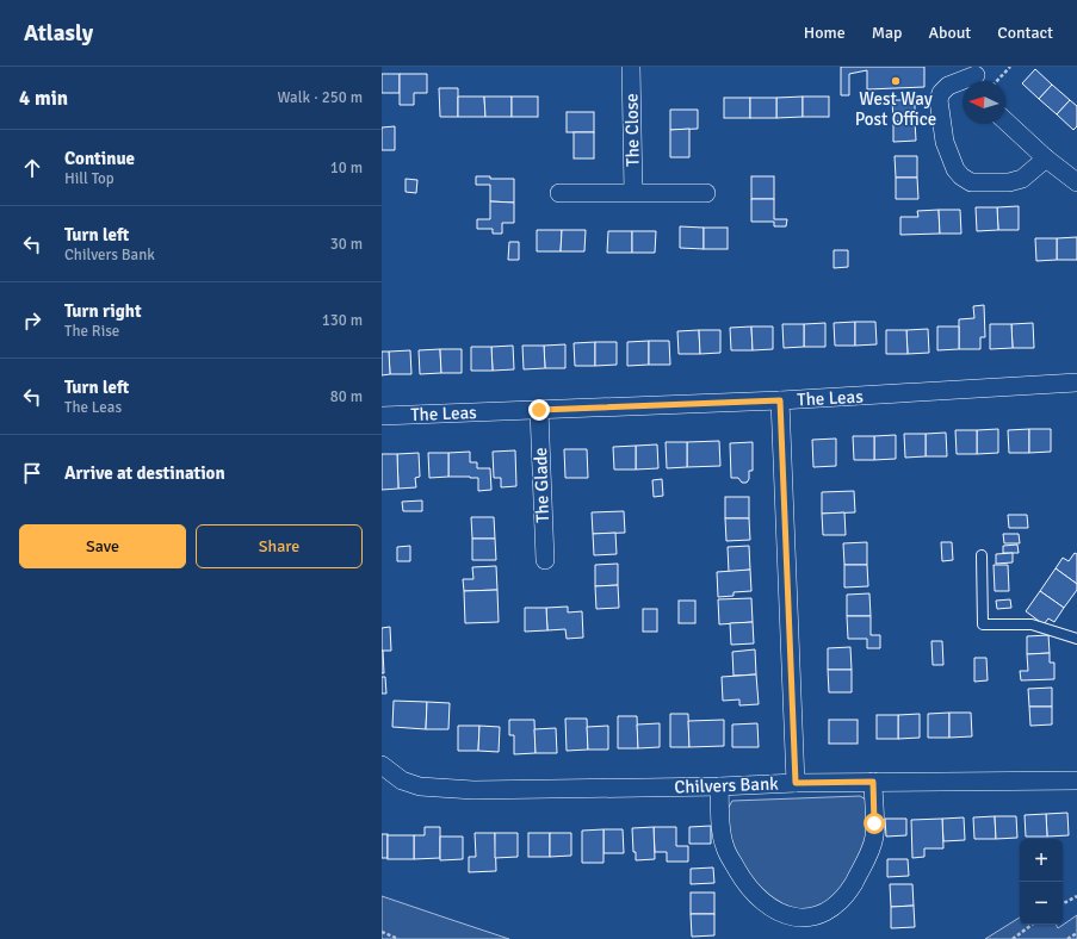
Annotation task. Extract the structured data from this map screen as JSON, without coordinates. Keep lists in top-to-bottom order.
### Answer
{
  "streets": {
    "street": [
      "The Close",
      "The Leas",
      "The Glade",
      "Chilvers Bank"
    ]
  },
  "crossings": [
    ["The Leas", "The Glade"]
  ],
  "places": ["West Way Post Office"],
  "north": "left",
  "page": {
    "header": "Atlasly",
    "nav": [
      "Home",
      "Map",
      "About",
      "Contact"
    ],
    "heading": ["4 min", "Walk · 250 m"],
    "list": [
      ["Continue", "Hill Top", "10 m"],
      ["Turn left", "Chilvers Bank", "30 m"],
      ["Turn right", "The Rise", "130 m"],
      ["Turn left", "The Leas", "80 m"],
      "Arrive at destination"
    ],
    "buttons": ["Save", "Share"],
    "map_buttons": ["+", "−"]
  }
}
